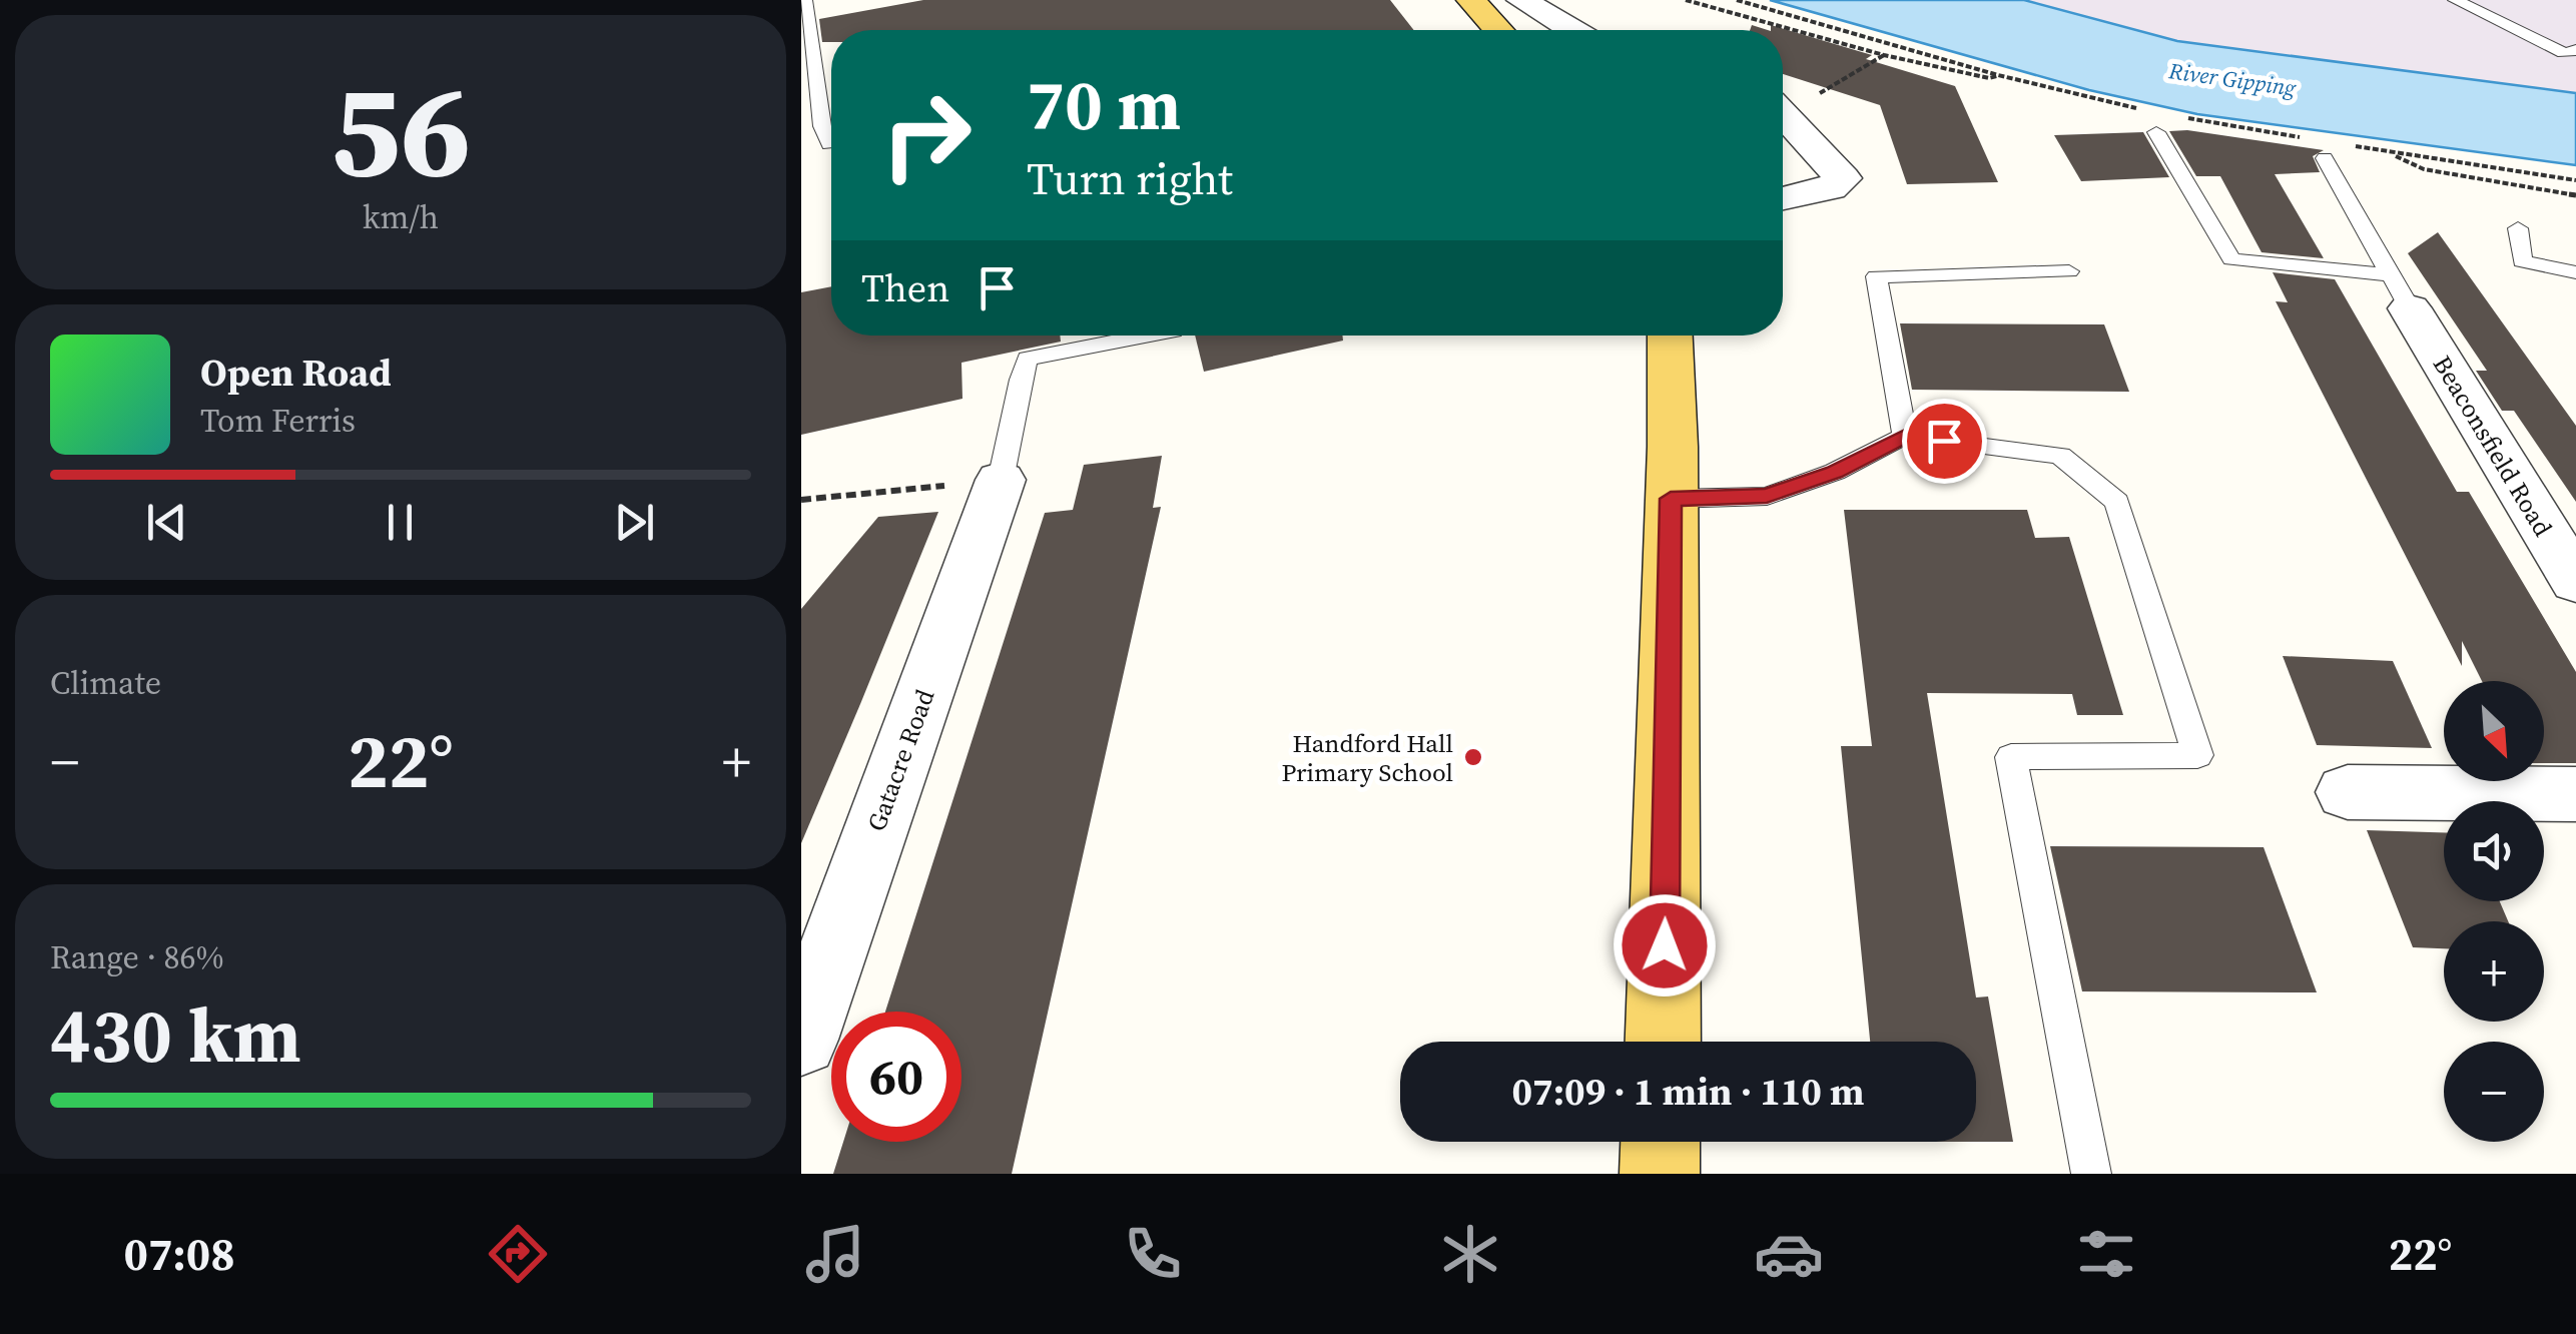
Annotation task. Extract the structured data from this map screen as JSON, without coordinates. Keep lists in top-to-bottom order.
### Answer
{
  "streets": {
    "street": ["Beaconsfield Road", "Gatacre Road"]
  },
  "water": ["River Gipping"],
  "places": ["Handford Hall Primary School"],
  "north": "bottom right",
  "page": {
    "tile": [
      ["56", "km/h"],
      "Climate",
      ["Range · 86%", "430 km"]
    ],
    "turn": ["70 m", "Turn right"],
    "then": "Then",
    "song": ["Open Road", "Tom Ferris"],
    "map_buttons": ["+", "−"],
    "heat": ["−", "22°", "+"],
    "limit": "60",
    "trip": "07:09 · 1 min · 110 m",
    "tabs": ["07:08", "22°"]
  }
}
